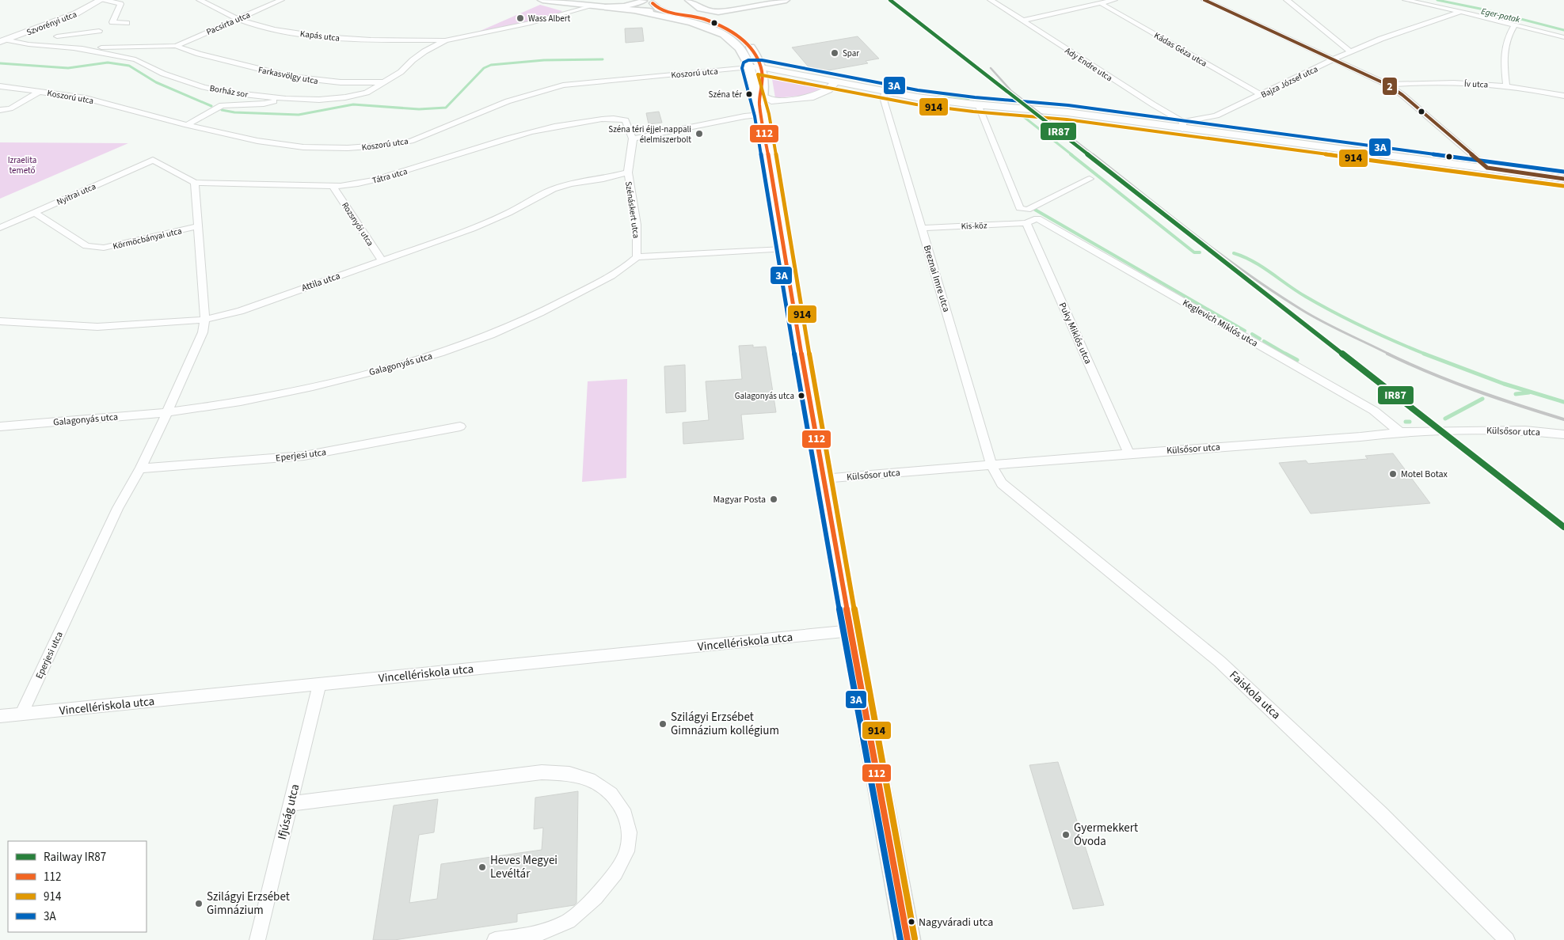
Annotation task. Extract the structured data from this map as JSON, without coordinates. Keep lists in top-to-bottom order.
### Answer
{
  "streets": {
    "main road": ["Szvorényi utca"],
    "street": [
      "Pacsirta utca",
      "Kapás utca",
      "Kádas Géza utca",
      "Ady Endre utca",
      "Koszorú utca",
      "Farkasvölgy utca",
      "Bajza József utca",
      "Ív utca",
      "Borház sor",
      "Tátra utca",
      "Nyitrai utca",
      "Szénáskert utca",
      "Rozsnyói utca",
      "Kis-köz",
      "Körmöcbányai utca",
      "Breznai Imre utca",
      "Attila utca",
      "Keglevich Miklós utca",
      "Puky Miklós utca",
      "Galagonyás utca",
      "Külsősor utca",
      "Eperjesi utca",
      "Vincellériskola utca",
      "Faiskola utca",
      "Ifjúság utca"
    ]
  },
  "crossings": [
    ["Szvorényi utca", "Farkasvölgy utca"],
    ["Pacsirta utca", "Kapás utca"],
    ["Pacsirta utca", "Farkasvölgy utca"],
    ["Kádas Géza utca", "Bajza József utca"],
    ["Ady Endre utca", "Bajza József utca"],
    ["Farkasvölgy utca", "Borház sor"],
    ["Tátra utca", "Nyitrai utca"],
    ["Tátra utca", "Szénáskert utca"],
    ["Tátra utca", "Rozsnyói utca"],
    ["Tátra utca", "Eperjesi utca"],
    ["Nyitrai utca", "Körmöcbányai utca"],
    ["Szénáskert utca", "Attila utca"],
    ["Szénáskert utca", "Galagonyás utca"],
    ["Rozsnyói utca", "Attila utca"],
    ["Kis-köz", "Breznai Imre utca"],
    ["Kis-köz", "Keglevich Miklós utca"],
    ["Kis-köz", "Puky Miklós utca"],
    ["Körmöcbányai utca", "Eperjesi utca"],
    ["Breznai Imre utca", "Külsősor utca"],
    ["Breznai Imre utca", "Faiskola utca"],
    ["Attila utca", "Eperjesi utca"],
    ["Keglevich Miklós utca", "Puky Miklós utca"],
    ["Keglevich Miklós utca", "Külsősor utca"],
    ["Puky Miklós utca", "Külsősor utca"],
    ["Galagonyás utca", "Eperjesi utca"],
    ["Külsősor utca", "Faiskola utca"],
    ["Eperjesi utca", "Vincellériskola utca"],
    ["Vincellériskola utca", "Ifjúság utca"]
  ],
  "water": ["Eger-patak"],
  "parks": ["Izraelita temető"],
  "places": [
    "Wass Albert",
    "Spar",
    "Széna tér",
    "Széna téri éjjel-nappali élelmiszerbolt",
    "Galagonyás utca",
    "Motel Botax",
    "Magyar Posta",
    "Szilágyi Erzsébet Gimnázium kollégium",
    "Gyermekkert Óvoda",
    "Heves Megyei Levéltár",
    "Szilágyi Erzsébet Gimnázium",
    "Nagyváradi utca"
  ],
  "lines": [
    "rail line IR87",
    "transit line 2",
    "transit line 112",
    "transit line 3A",
    "transit line 914"
  ],
  "legend": [
    "Railway IR87",
    "112",
    "914",
    "3A"
  ]
}
